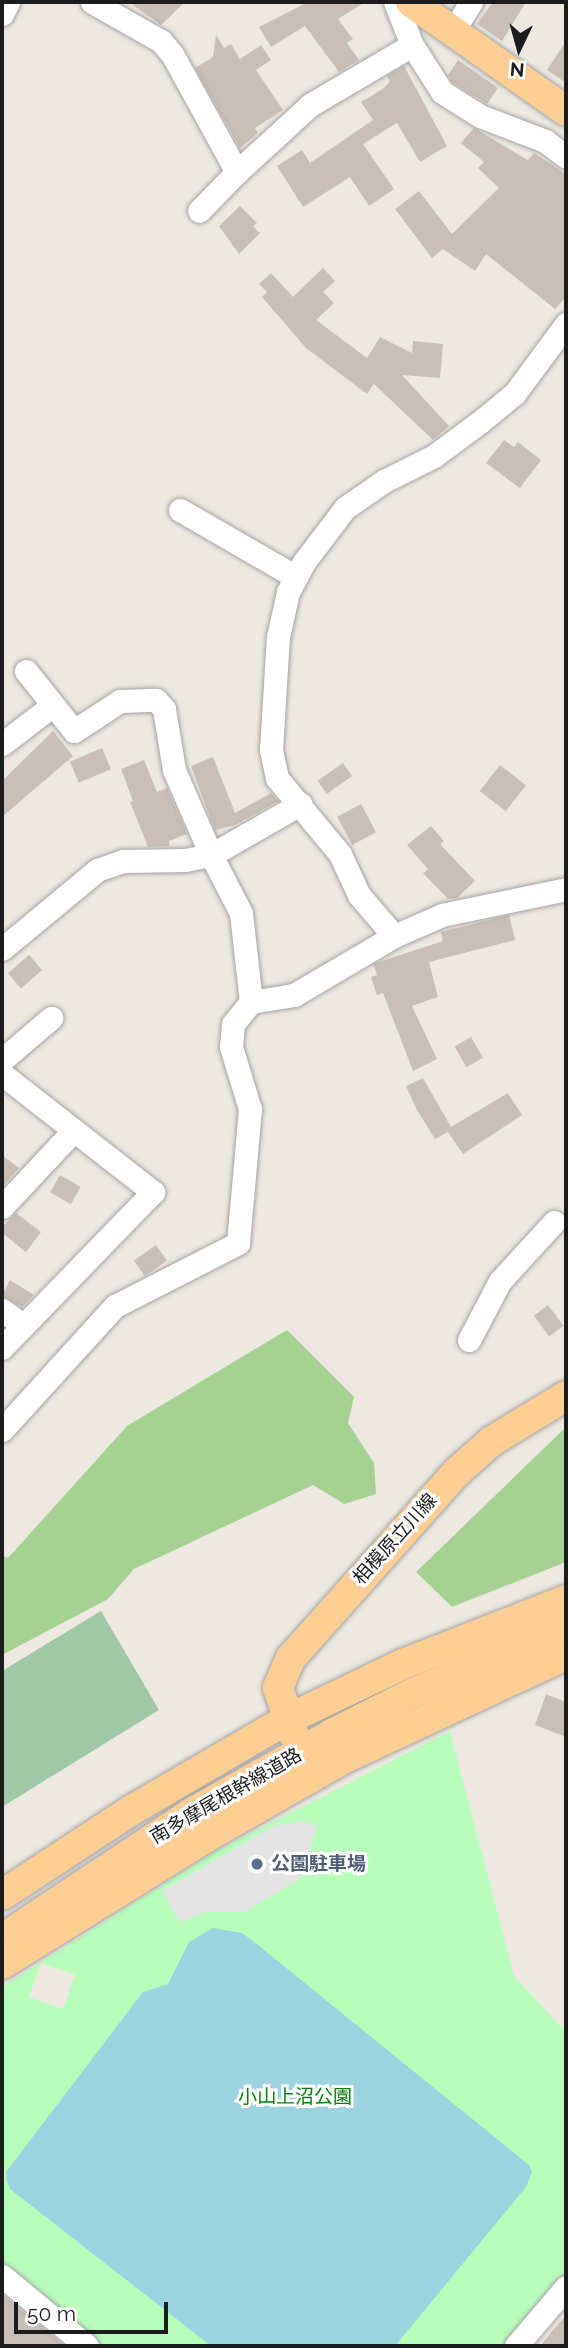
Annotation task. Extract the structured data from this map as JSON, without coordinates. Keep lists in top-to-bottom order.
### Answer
{
  "streets": {
    "main road": ["相模原立川線", "南多摩尾根幹線道路"]
  },
  "crossings": [
    ["相模原立川線", "南多摩尾根幹線道路"]
  ],
  "parks": ["小山上沼公園"],
  "places": ["公園駐車場"],
  "scale_bar": "50 m",
  "north": "bottom"
}
